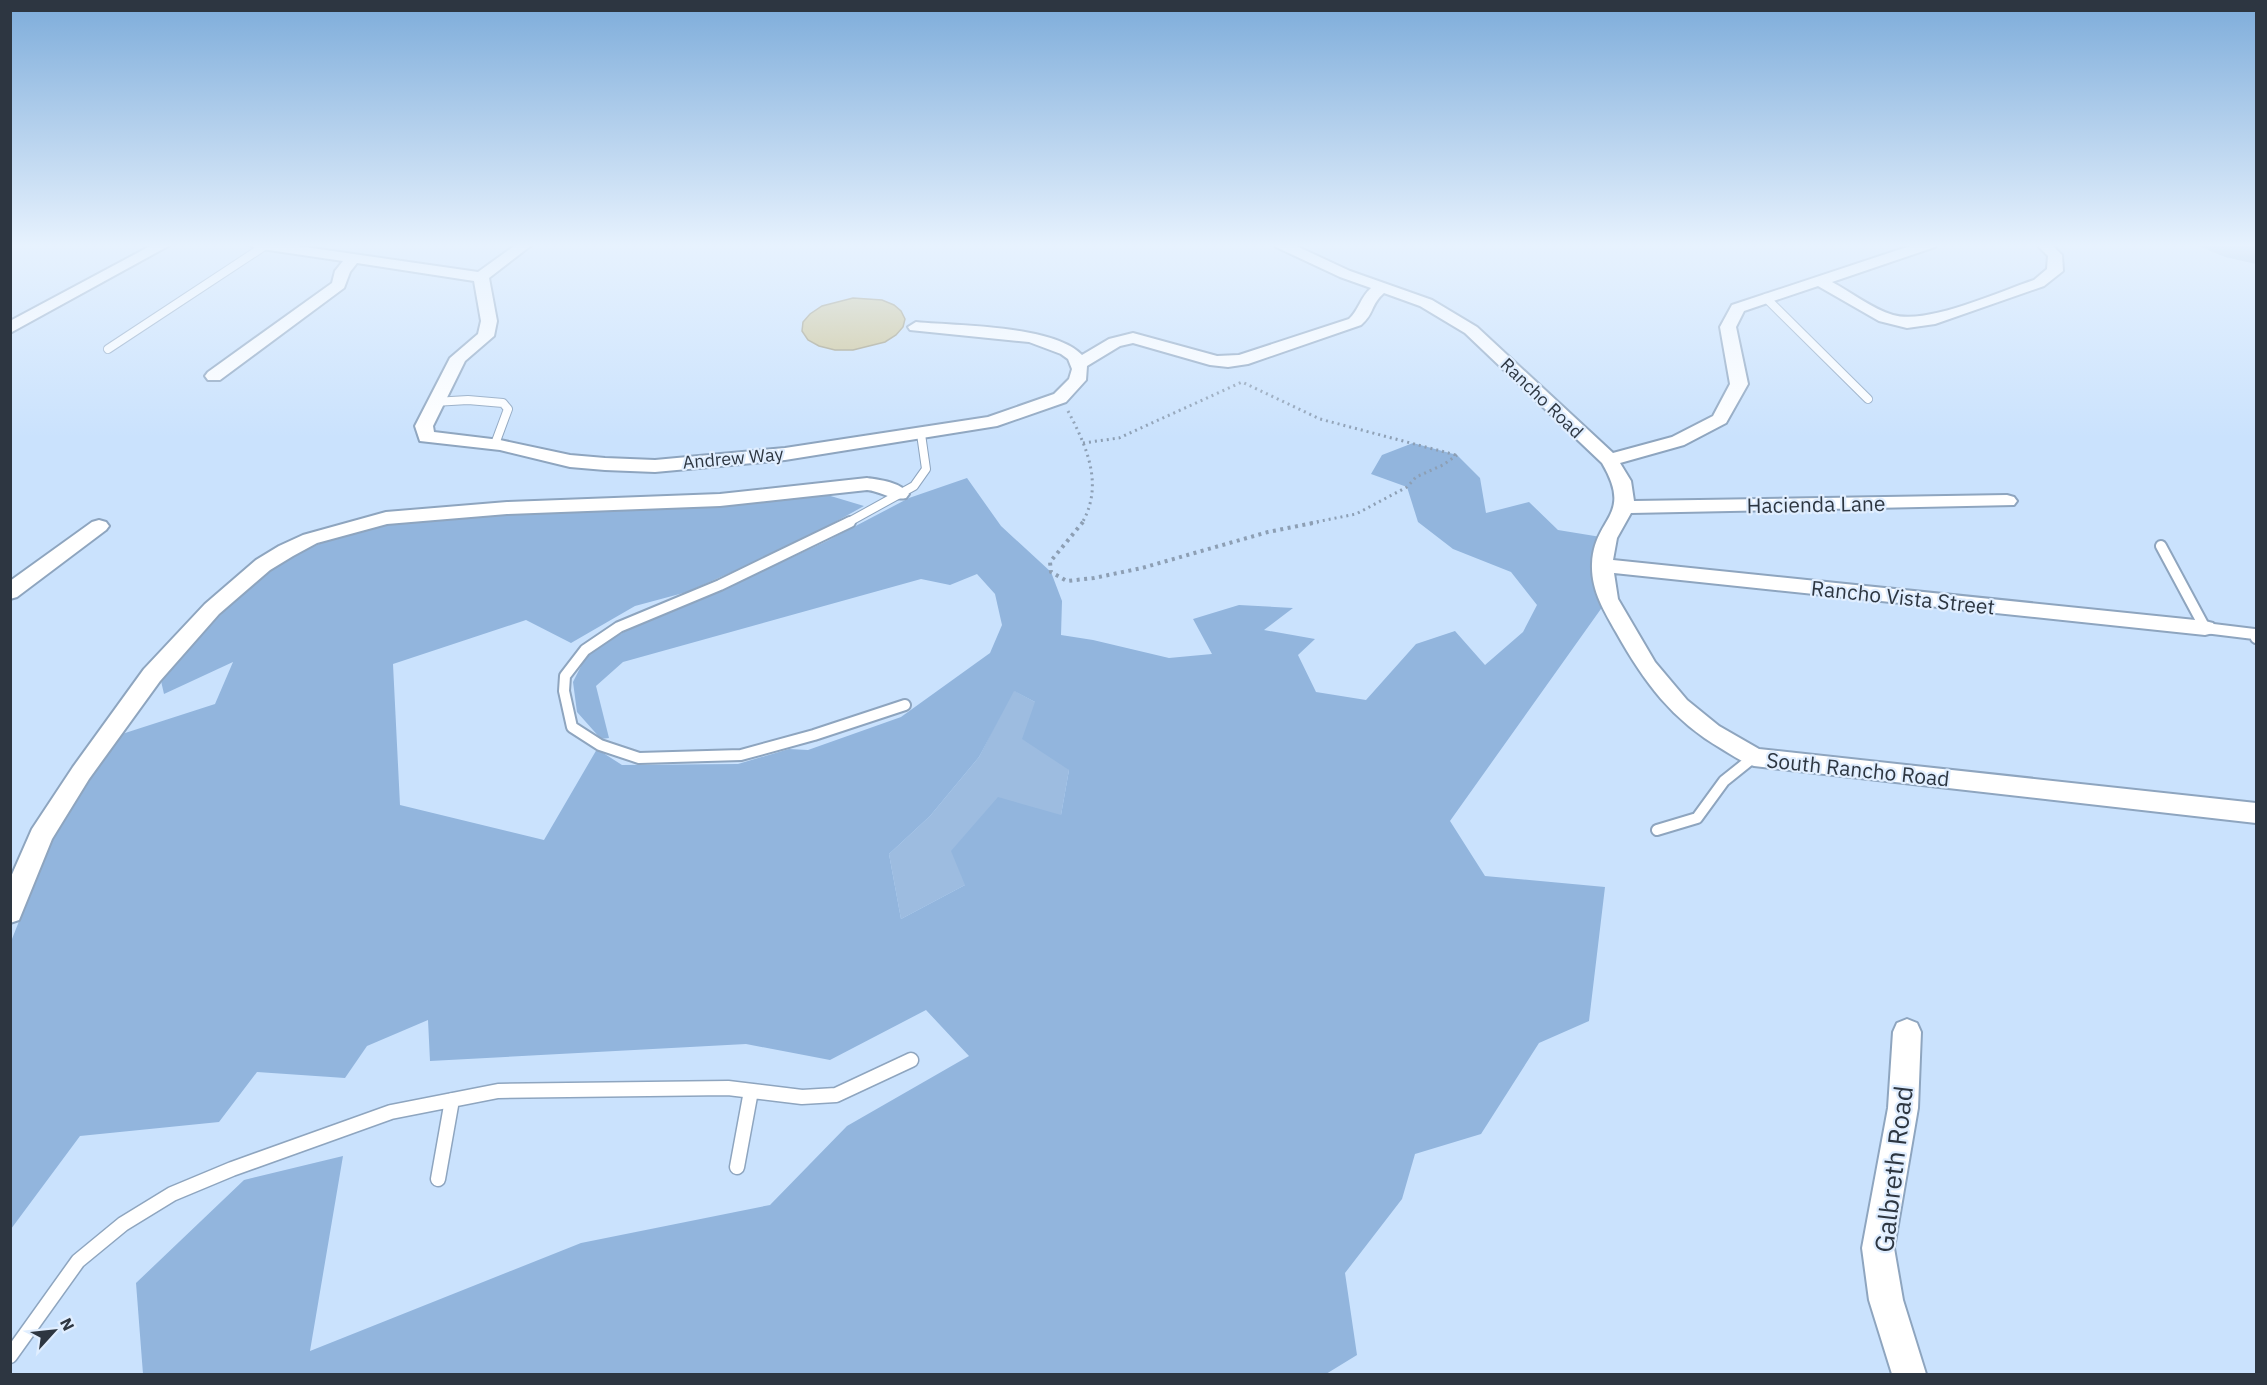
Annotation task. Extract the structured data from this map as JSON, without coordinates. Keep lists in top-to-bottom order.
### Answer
{
  "streets": {
    "street": [
      "Rancho Road",
      "Andrew Way",
      "Hacienda Lane",
      "Rancho Vista Street",
      "South Rancho Road",
      "Galbreth Road"
    ]
  },
  "crossings": [
    ["Hacienda Lane", "South Rancho Road"],
    ["Rancho Vista Street", "South Rancho Road"]
  ],
  "north": "top right"
}
